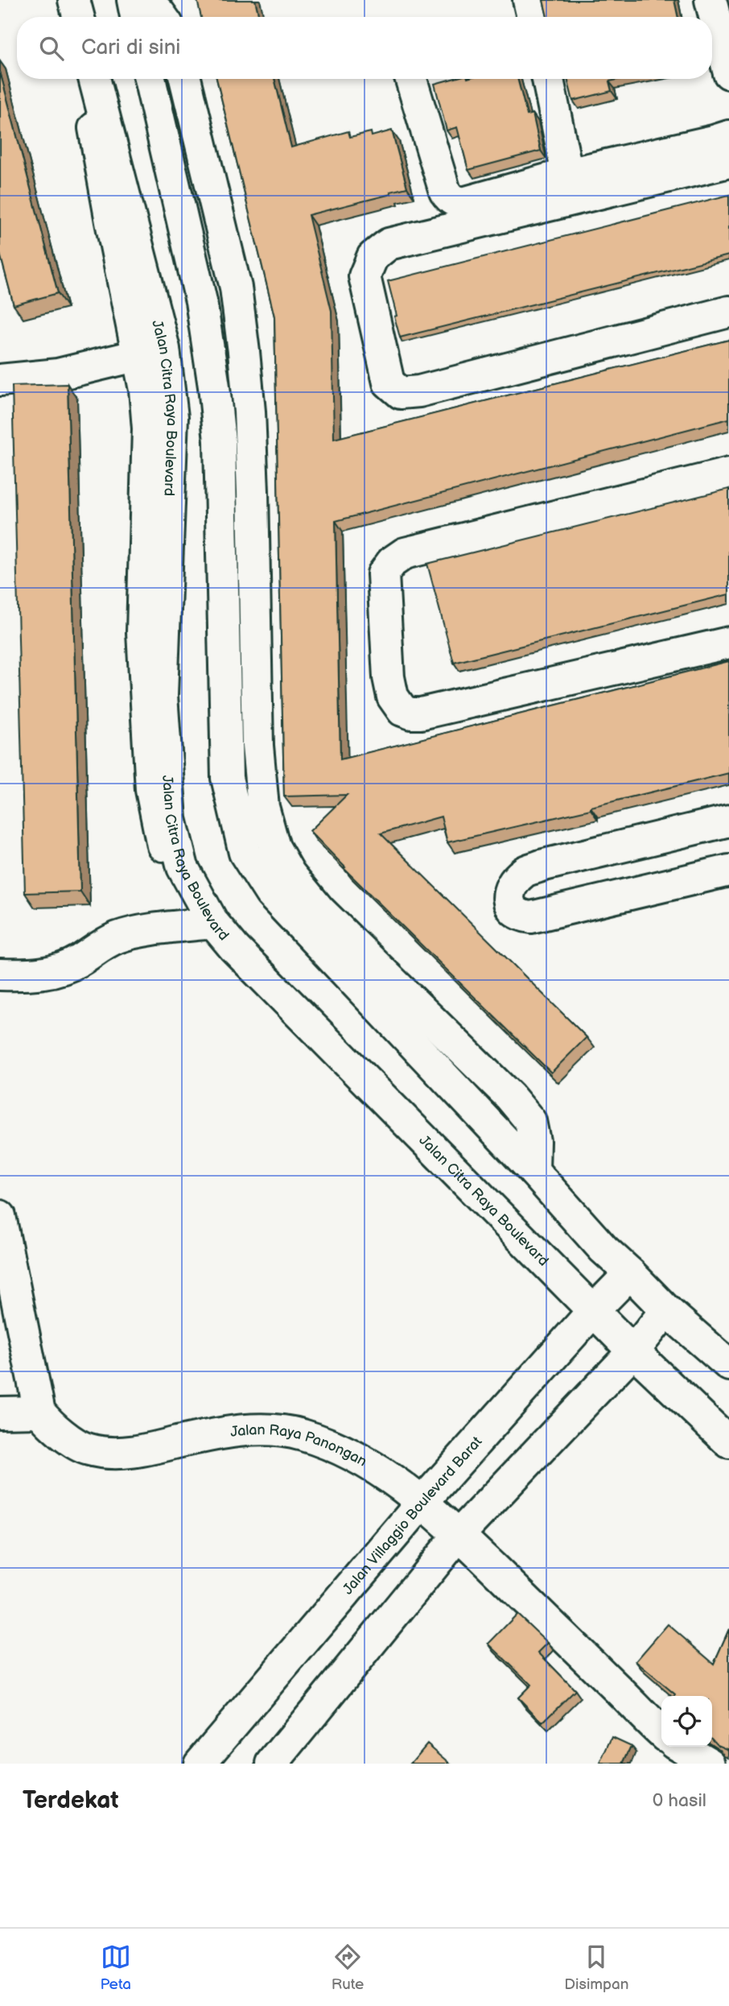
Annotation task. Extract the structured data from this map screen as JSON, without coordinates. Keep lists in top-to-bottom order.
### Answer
{
  "streets": {
    "street": ["Jalan Citra Raya Boulevard", "Jalan Raya Panongan", "Jalan Villaggio Boulevard Barat"]
  },
  "crossings": [
    ["Jalan Citra Raya Boulevard", "Jalan Villaggio Boulevard Barat"],
    ["Jalan Raya Panongan", "Jalan Villaggio Boulevard Barat"]
  ],
  "page": {
    "search": "Cari di sini",
    "heading": ["Terdekat", "0 hasil"],
    "nav": ["Peta", "Rute", "Disimpan"]
  }
}
